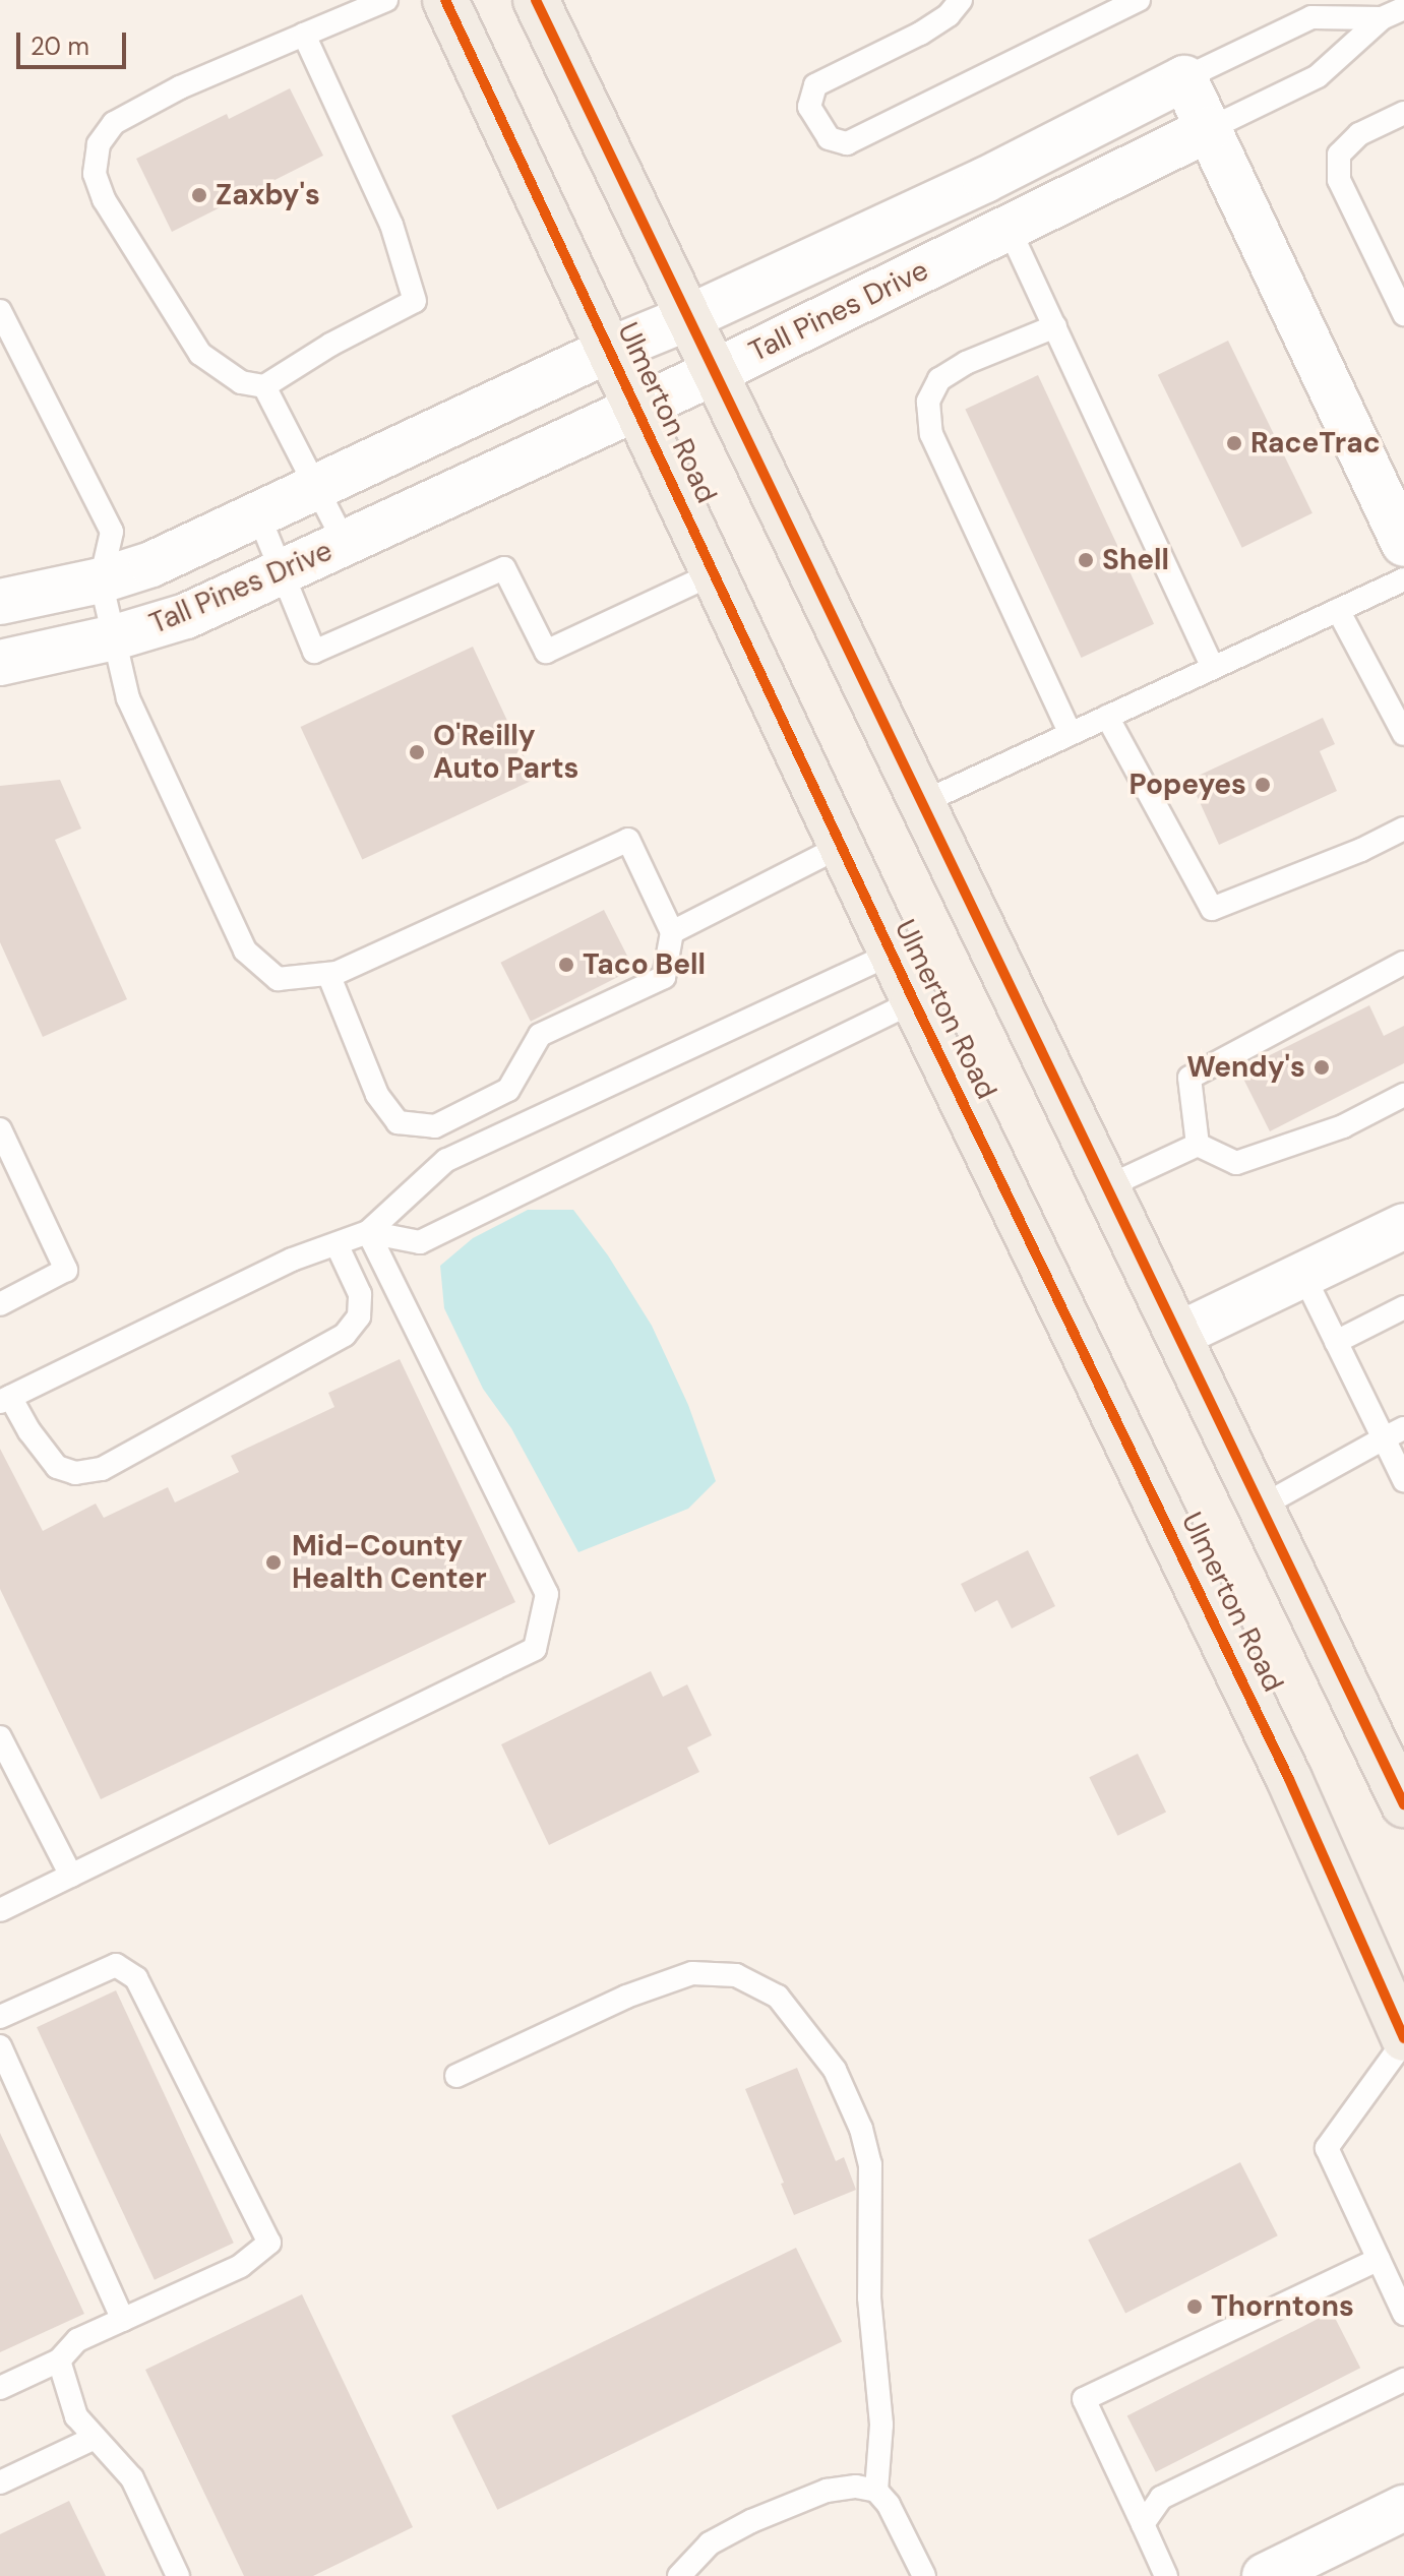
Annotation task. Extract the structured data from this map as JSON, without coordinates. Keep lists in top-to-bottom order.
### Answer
{
  "streets": {
    "main road": ["Ulmerton Road"],
    "street": ["Tall Pines Drive"]
  },
  "crossings": [
    ["Tall Pines Drive", "Ulmerton Road"]
  ],
  "places": [
    "Zaxby's",
    "RaceTrac",
    "Shell",
    "O'Reilly Auto Parts",
    "Popeyes",
    "Taco Bell",
    "Wendy's",
    "Mid-County Health Center",
    "Thorntons"
  ],
  "scale_bar": "20 m"
}
